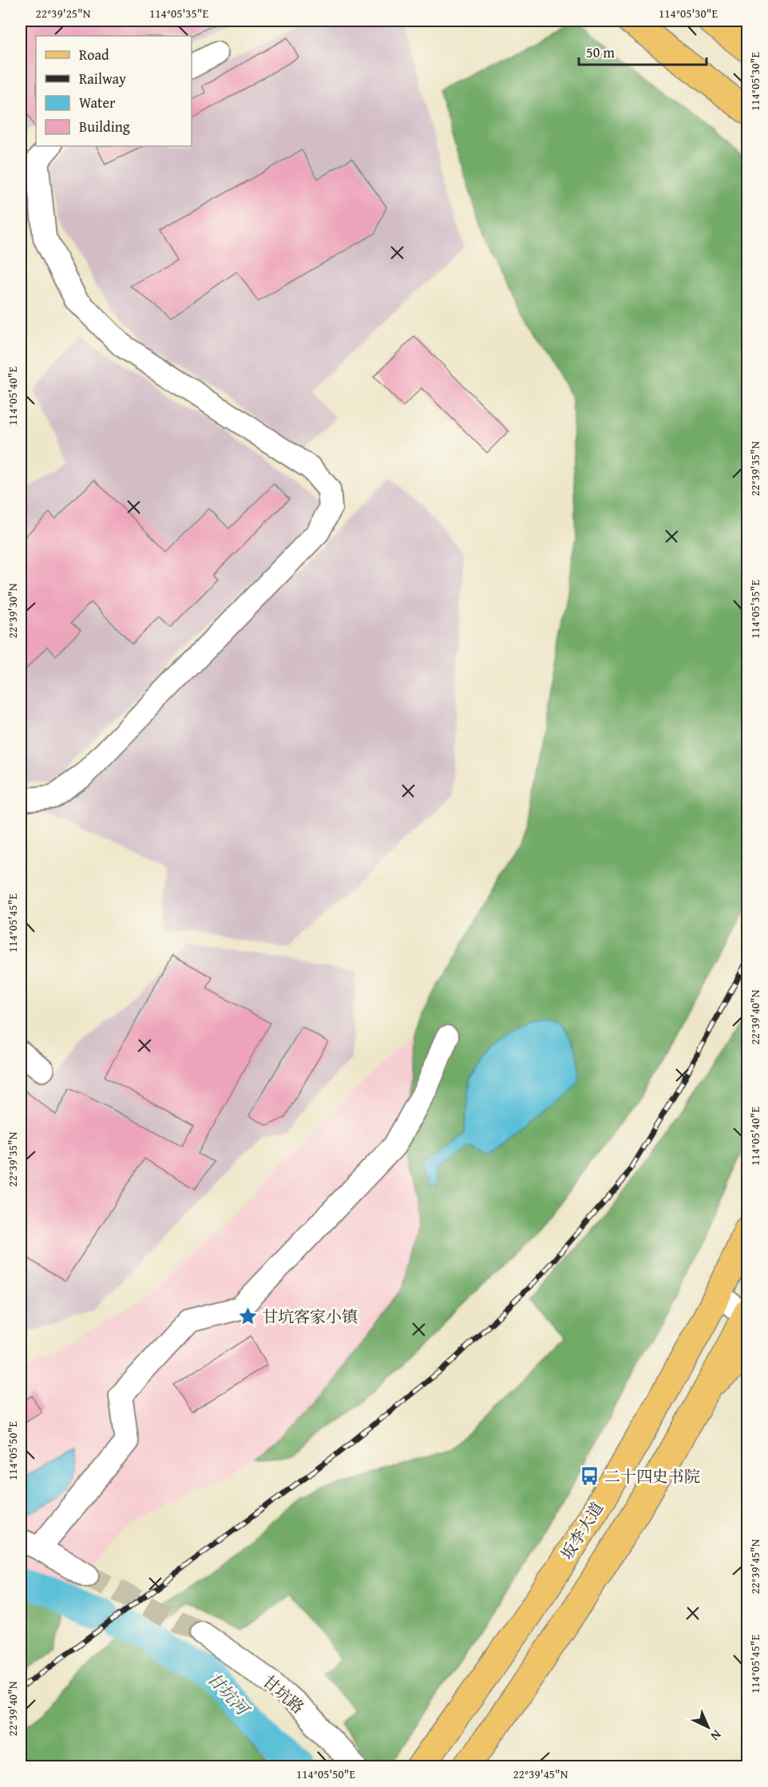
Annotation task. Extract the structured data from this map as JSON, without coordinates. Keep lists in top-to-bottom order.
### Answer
{
  "streets": {
    "main road": ["坂李大道"],
    "street": ["甘坑路"]
  },
  "water": ["甘坑河"],
  "places": {
    "place": ["甘坑客家小镇"],
    "bus stop": ["二十四史书院"]
  },
  "legend": [
    "Road",
    "Railway",
    "Water",
    "Building"
  ],
  "scale_bar": "50 m",
  "north": "bottom right",
  "coordinates": [
    "22°39'25\"N",
    "114°05'35\"E",
    "114°05'30\"E",
    "114°05'40\"E",
    "22°39'35\"N",
    "22°39'30\"N",
    "114°05'45\"E",
    "22°39'40\"N",
    "114°05'50\"E",
    "22°39'45\"N"
  ]
}
